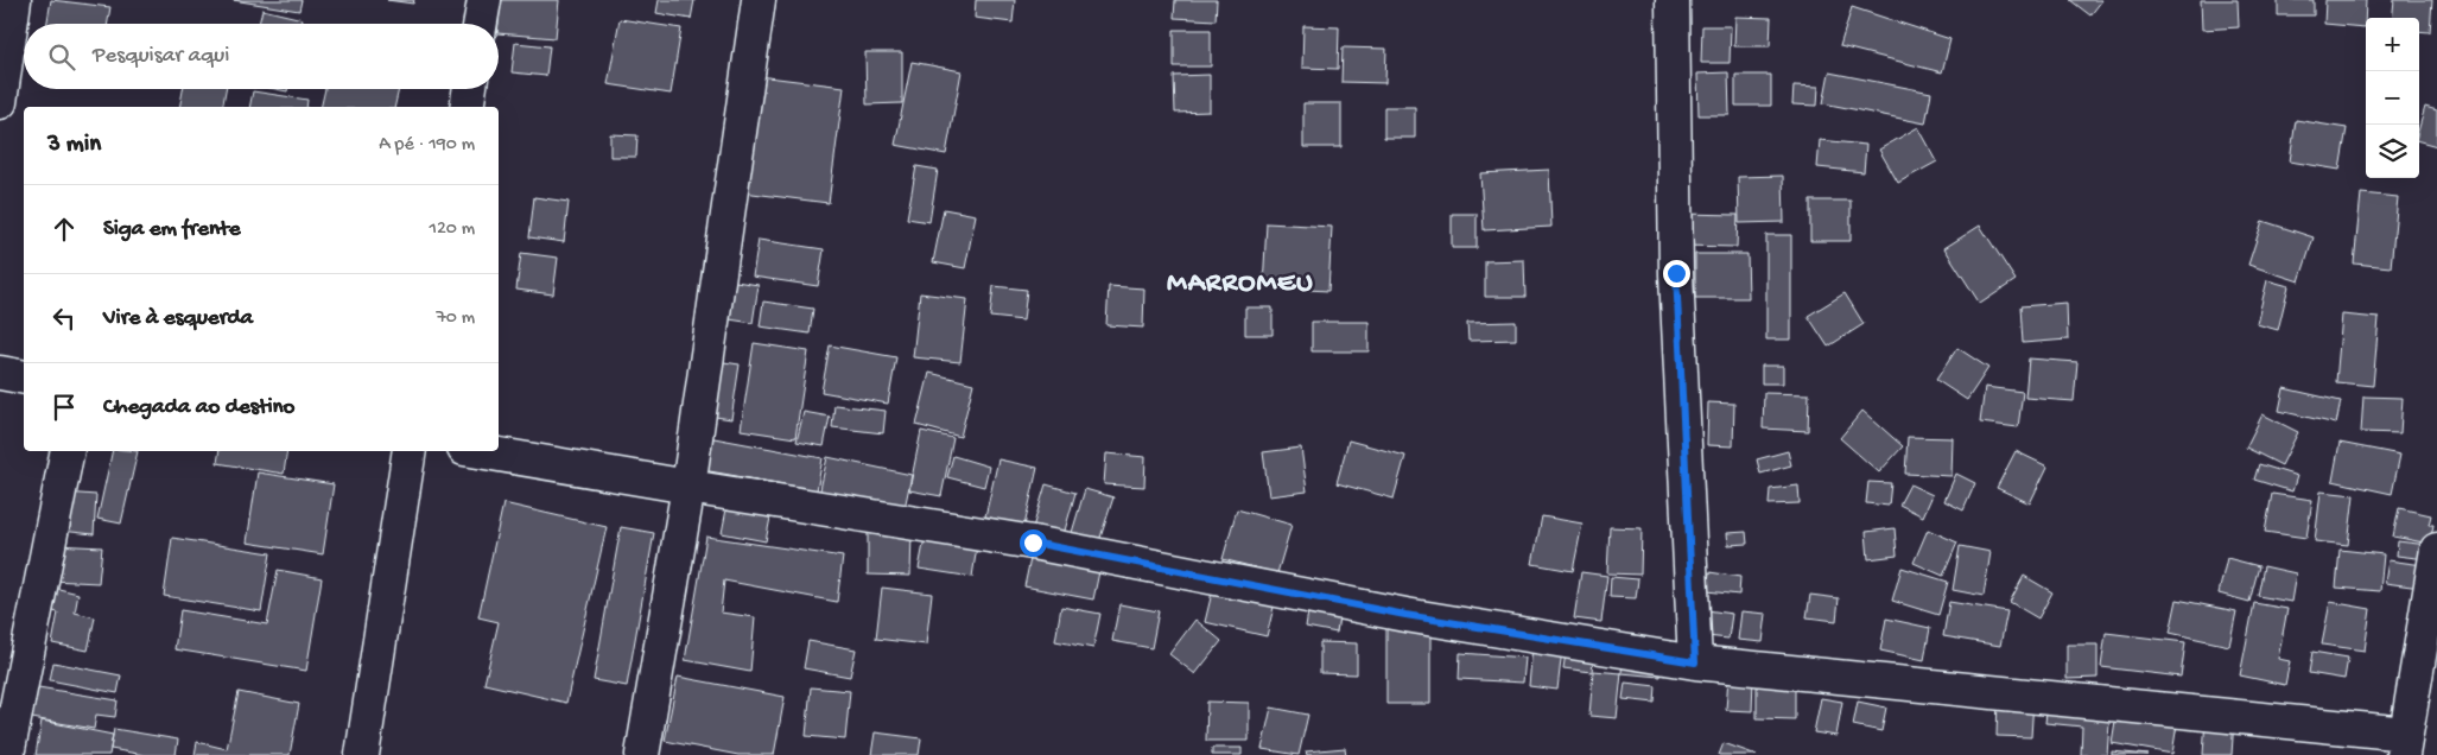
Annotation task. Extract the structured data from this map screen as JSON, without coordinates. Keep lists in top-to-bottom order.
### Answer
{
  "districts": ["MARROMEU"],
  "page": {
    "map_buttons": ["+", "−"],
    "search": "Pesquisar aqui",
    "heading": ["3 min", "A pé · 190 m"],
    "list": [
      ["Siga em frente", "120 m"],
      ["Vire à esquerda", "70 m"],
      "Chegada ao destino"
    ]
  }
}
